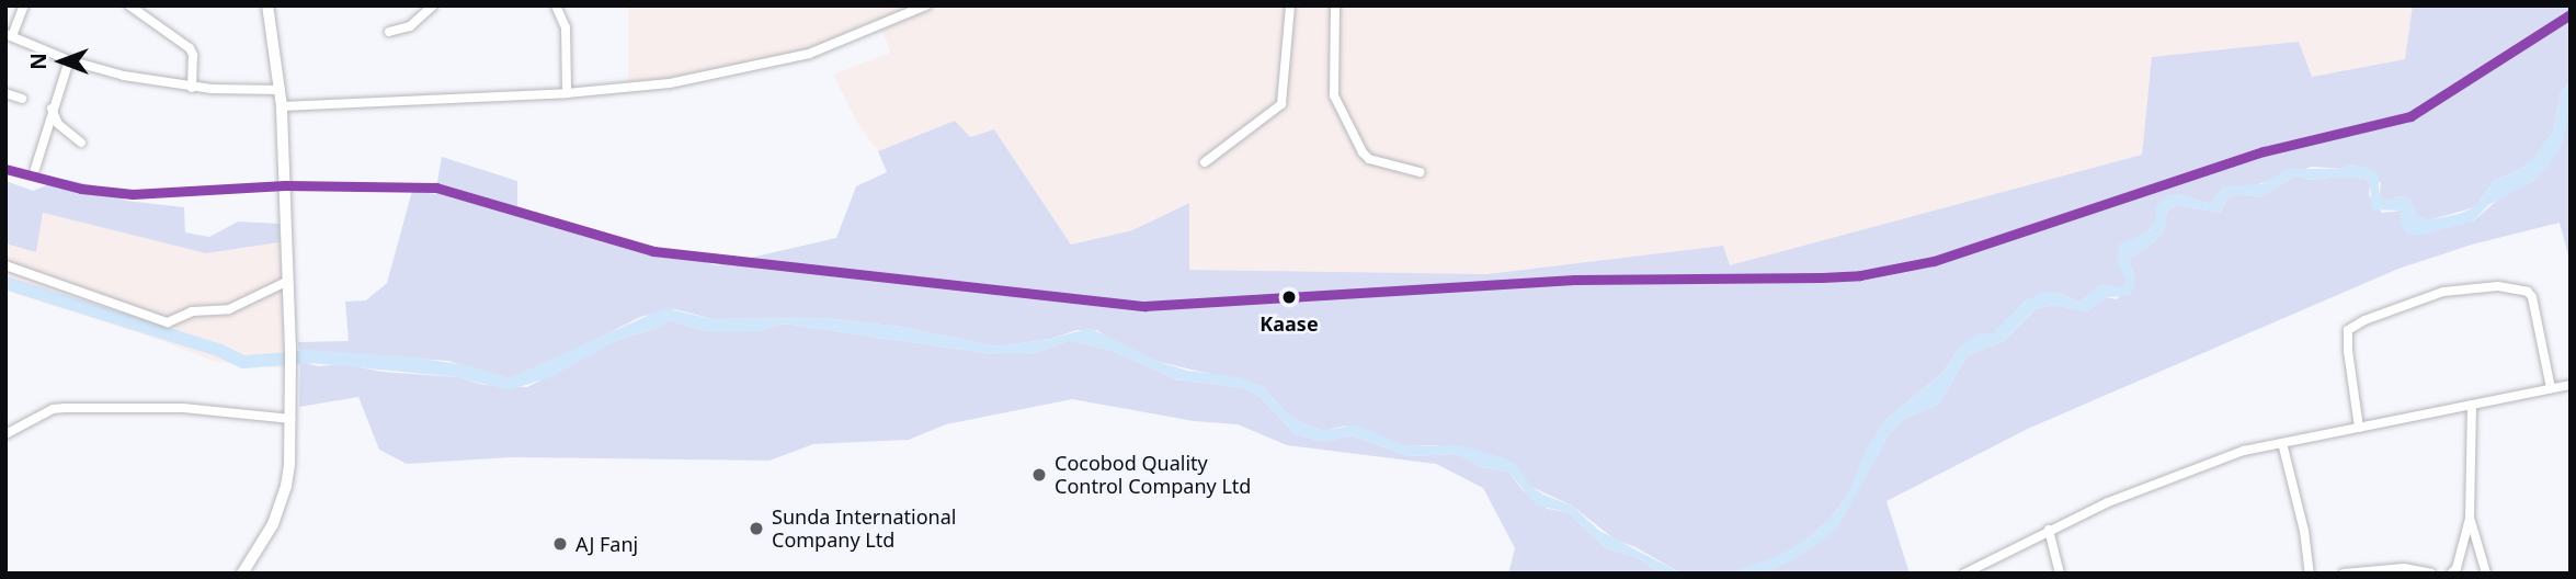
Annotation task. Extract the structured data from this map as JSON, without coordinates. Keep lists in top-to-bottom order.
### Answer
{
  "places": [
    "Kaase",
    "Cocobod Quality Control Company Ltd",
    "Sunda International Company Ltd",
    "AJ Fanj"
  ],
  "north": "left"
}
